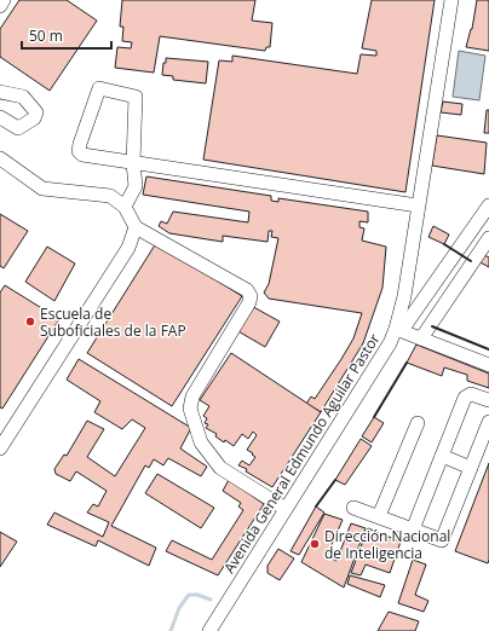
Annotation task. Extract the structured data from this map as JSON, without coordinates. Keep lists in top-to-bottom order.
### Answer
{
  "streets": {
    "street": ["Avenida General Edmundo Aguilar Pastor"]
  },
  "places": ["Escuela de Suboficiales de la FAP", "Dirección Nacional de Inteligencia"],
  "scale_bar": "50 m"
}
